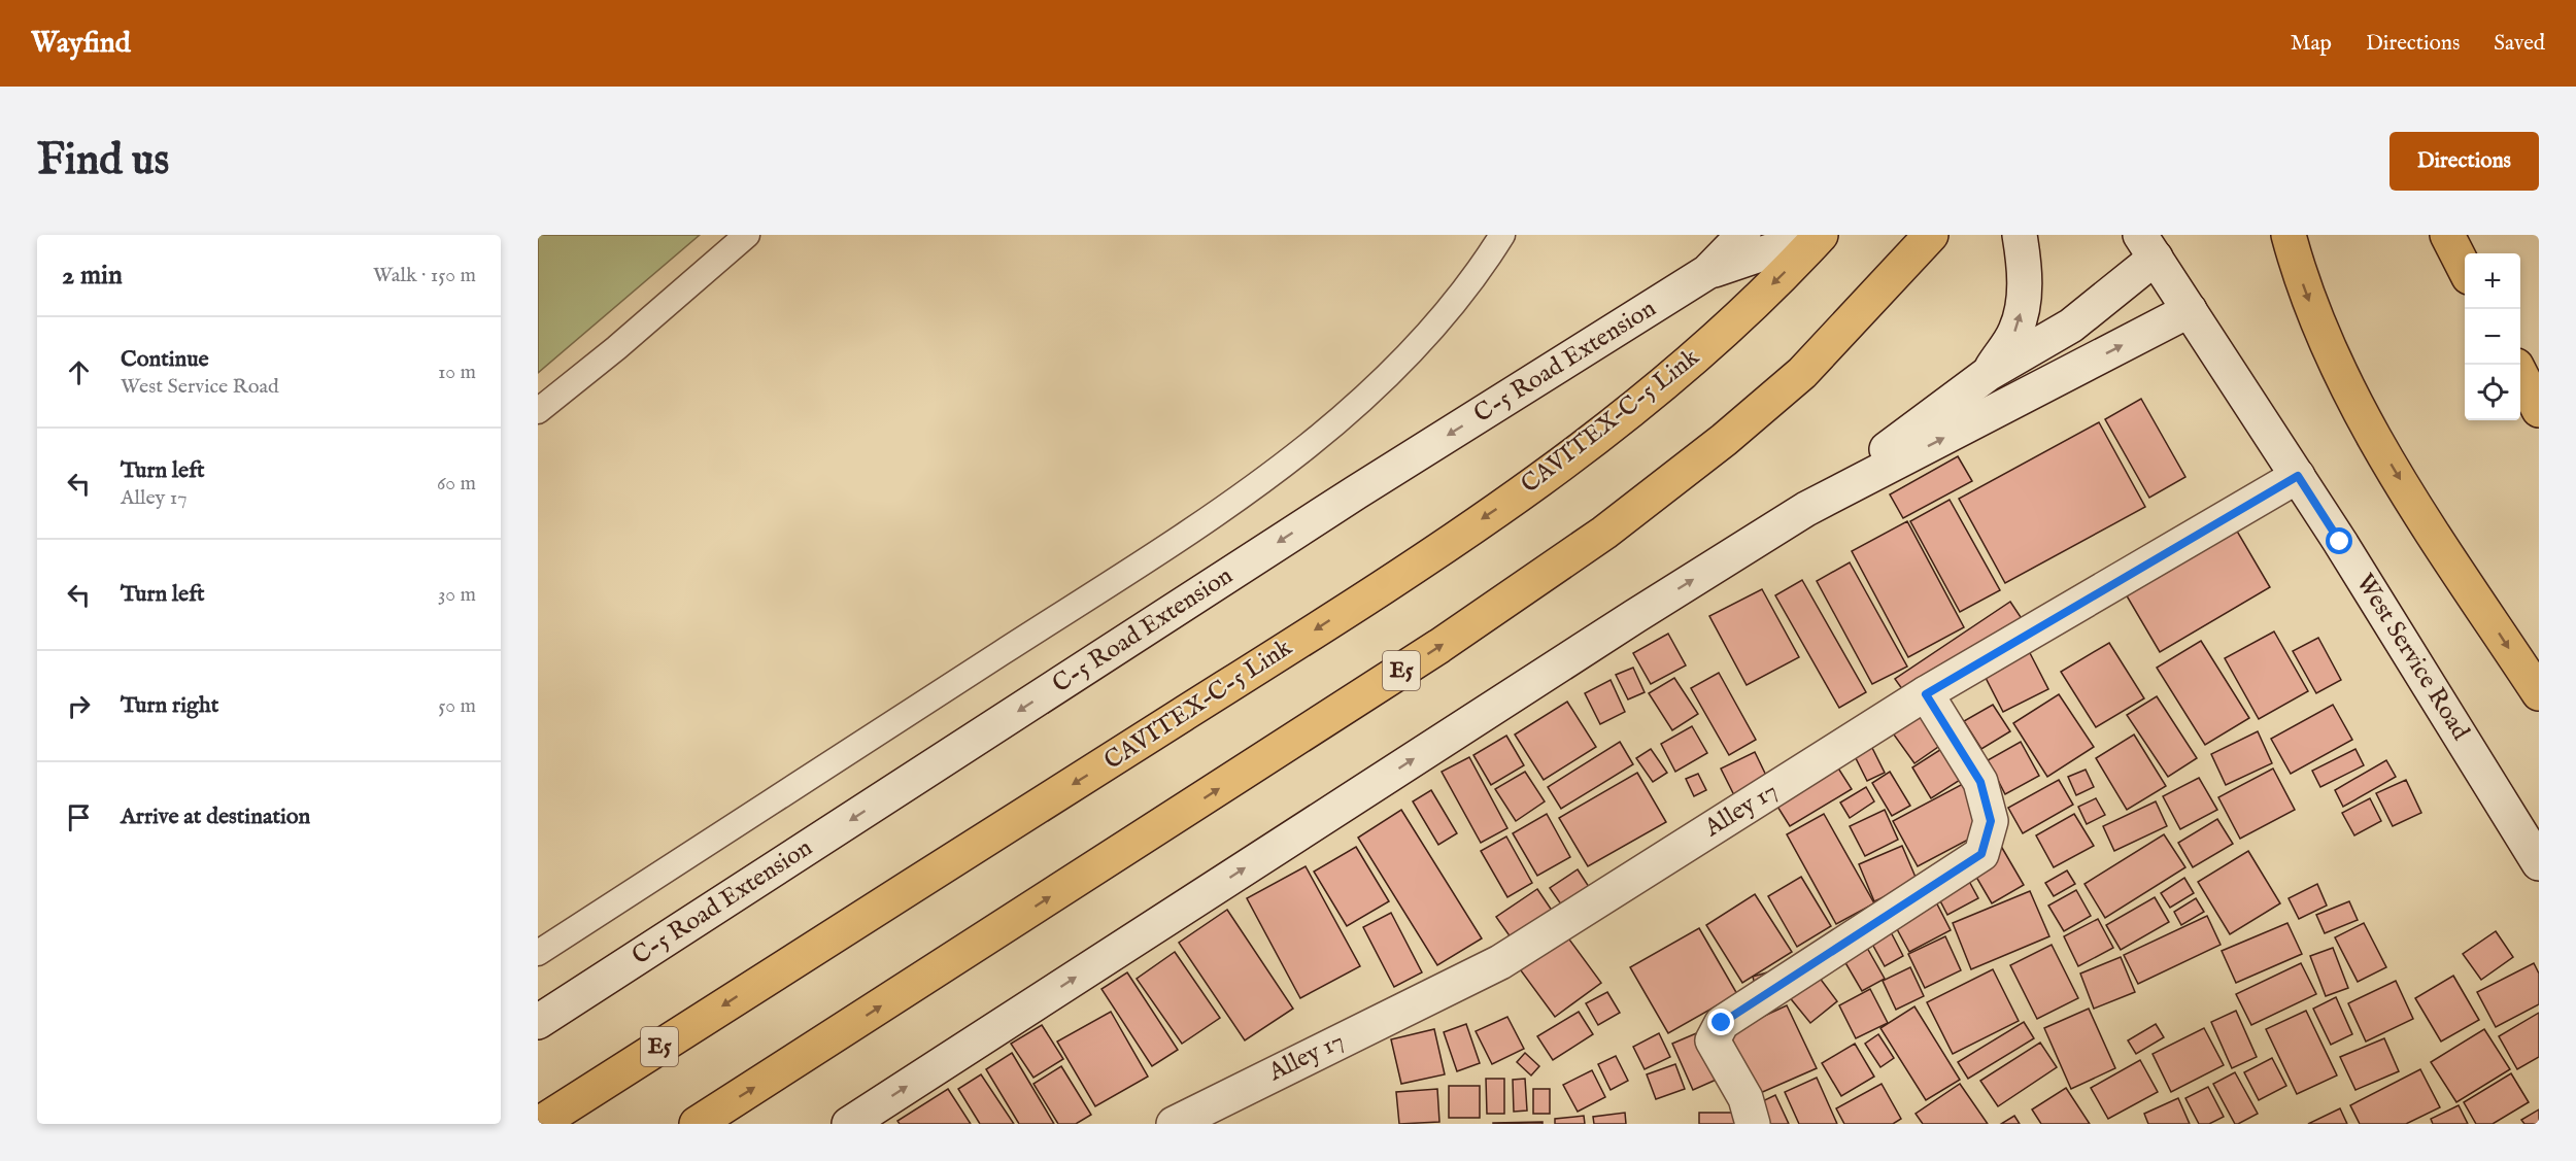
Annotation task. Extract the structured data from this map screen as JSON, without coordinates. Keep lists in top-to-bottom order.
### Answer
{
  "streets": {
    "highway": ["CAVITEX–C-5 Link", "E5"],
    "main road": ["C-5 Road Extension", "West Service Road", "Alley 17"]
  },
  "crossings": [
    ["West Service Road", "Alley 17"]
  ],
  "page": {
    "header": "Wayfind",
    "nav": ["Map", "Directions", "Saved"],
    "buttons": "Directions",
    "title": "Find us",
    "heading": ["2 min", "Walk · 150 m"],
    "map_buttons": ["+", "−"],
    "list": [
      ["Continue", "West Service Road", "10 m"],
      ["Turn left", "Alley 17", "60 m"],
      ["Turn left", "30 m"],
      ["Turn right", "50 m"],
      "Arrive at destination"
    ]
  }
}
